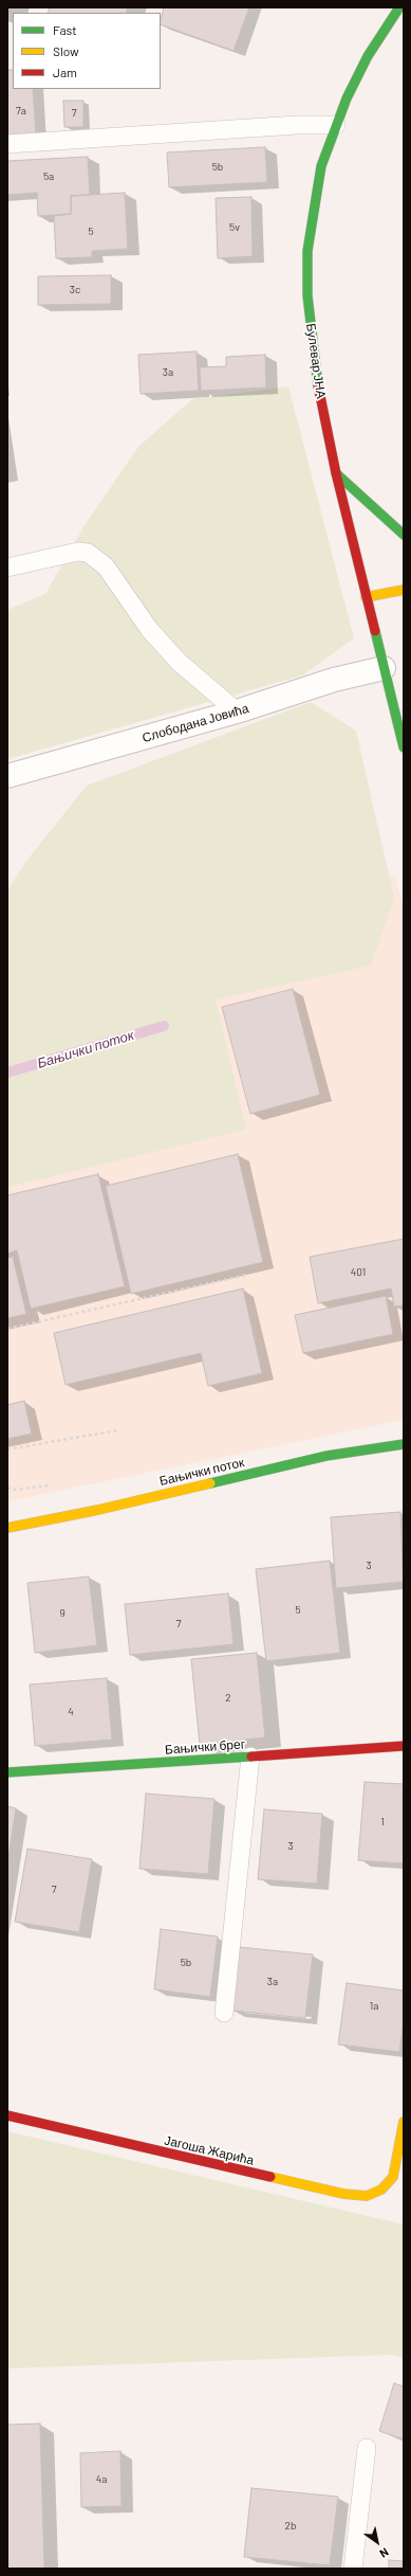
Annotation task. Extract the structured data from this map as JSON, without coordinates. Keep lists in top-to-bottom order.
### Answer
{
  "streets": {
    "street": [
      "Булевар ЈНА",
      "Слободана Јовића",
      "Бањички поток",
      "Бањички брег",
      "Јагоша Жарића"
    ]
  },
  "crossings": [
    ["Булевар ЈНА", "Слободана Јовића"]
  ],
  "water": ["Бањички поток"],
  "house_numbers": [
    "7a",
    "7",
    "5b",
    "5a",
    "5v",
    "5",
    "3c",
    "3a",
    "401",
    "3",
    "5",
    "9",
    "7",
    "2",
    "4",
    "1",
    "3",
    "7",
    "5b",
    "3a",
    "1a",
    "4a",
    "2b"
  ],
  "legend": ["Fast", "Slow", "Jam"],
  "north": "bottom right"
}
